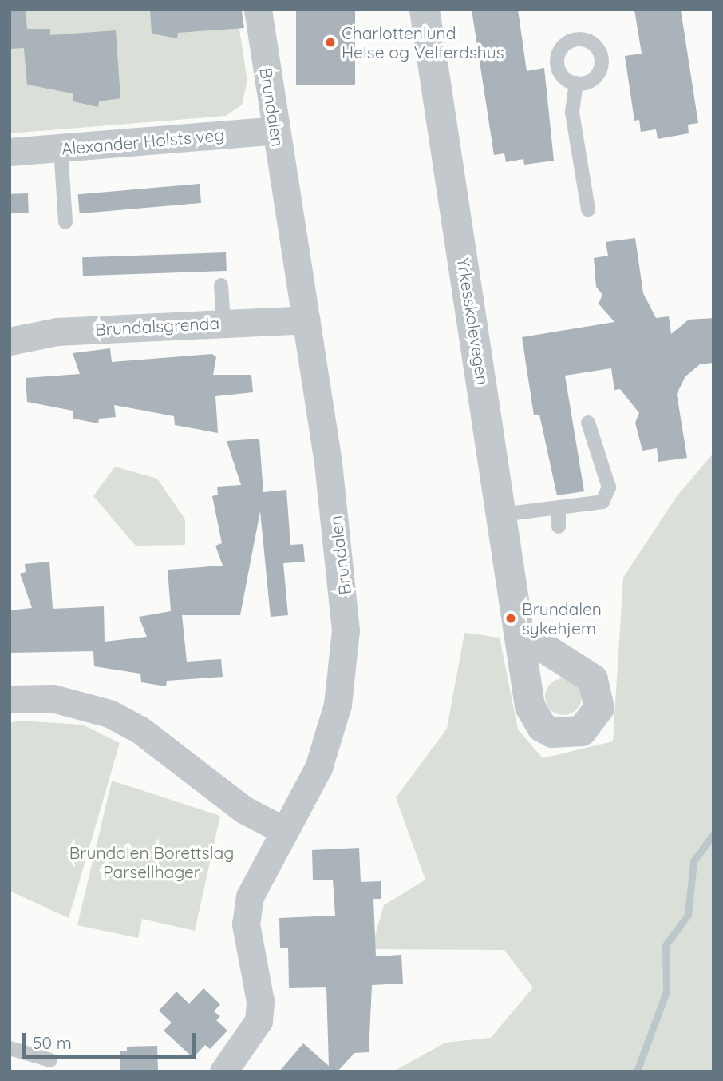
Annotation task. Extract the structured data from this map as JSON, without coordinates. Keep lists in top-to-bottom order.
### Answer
{
  "streets": {
    "street": [
      "Brundalen",
      "Alexander Holsts veg",
      "Yrkesskolevegen",
      "Brundalsgrenda"
    ]
  },
  "crossings": [
    ["Brundalen", "Alexander Holsts veg"],
    ["Brundalen", "Brundalsgrenda"]
  ],
  "parks": ["Brundalen Borettslag Parsellhager"],
  "places": ["Charlottenlund Helse og Velferdshus", "Brundalen sykehjem"],
  "scale_bar": "50 m"
}
